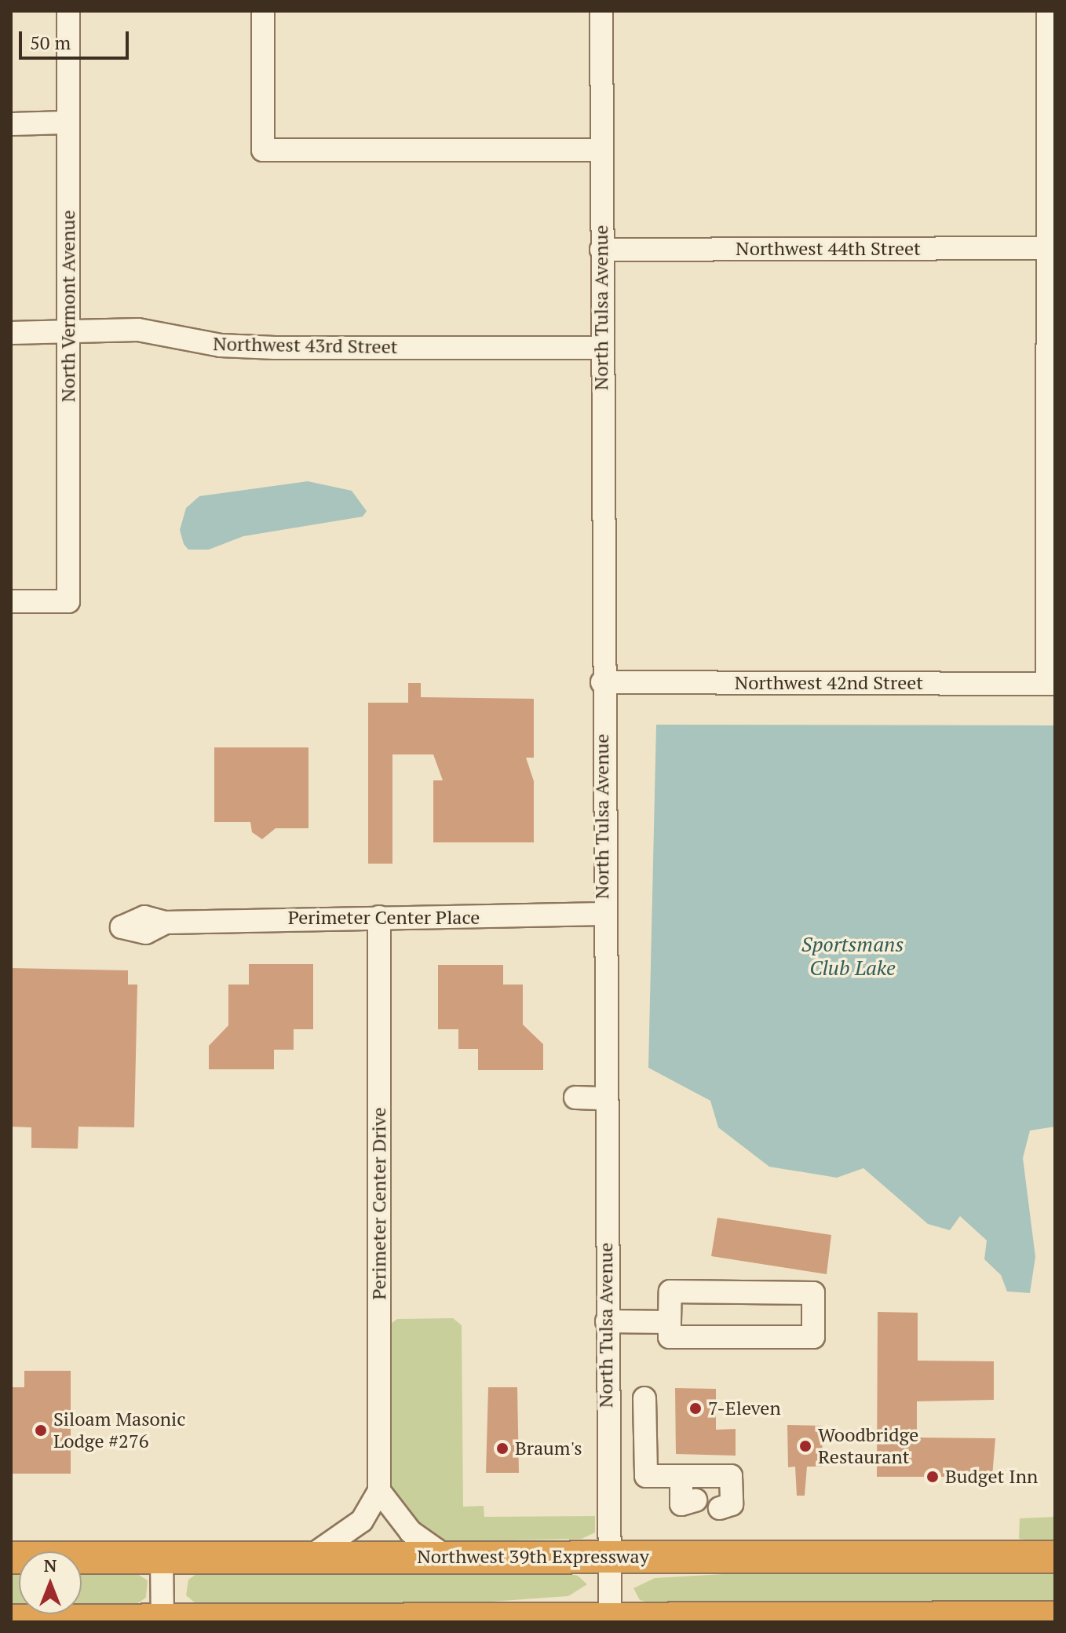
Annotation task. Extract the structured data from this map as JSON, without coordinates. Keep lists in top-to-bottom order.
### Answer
{
  "streets": {
    "highway": ["Northwest 39th Expressway"],
    "street": [
      "Northwest 44th Street",
      "North Vermont Avenue",
      "North Tulsa Avenue",
      "Northwest 43rd Street",
      "Northwest 42nd Street",
      "Perimeter Center Place",
      "Perimeter Center Drive"
    ]
  },
  "crossings": [
    ["Northwest 44th Street", "North Tulsa Avenue"],
    ["North Vermont Avenue", "Northwest 43rd Street"],
    ["North Tulsa Avenue", "Northwest 43rd Street"],
    ["North Tulsa Avenue", "Northwest 42nd Street"],
    ["North Tulsa Avenue", "Perimeter Center Place"],
    ["North Tulsa Avenue", "Northwest 39th Expressway"],
    ["Perimeter Center Place", "Perimeter Center Drive"]
  ],
  "water": ["Sportsmans Club Lake"],
  "places": [
    "7-Eleven",
    "Siloam Masonic Lodge #276",
    "Woodbridge Restaurant",
    "Braum's",
    "Budget Inn"
  ],
  "scale_bar": "50 m",
  "north": "top"
}
